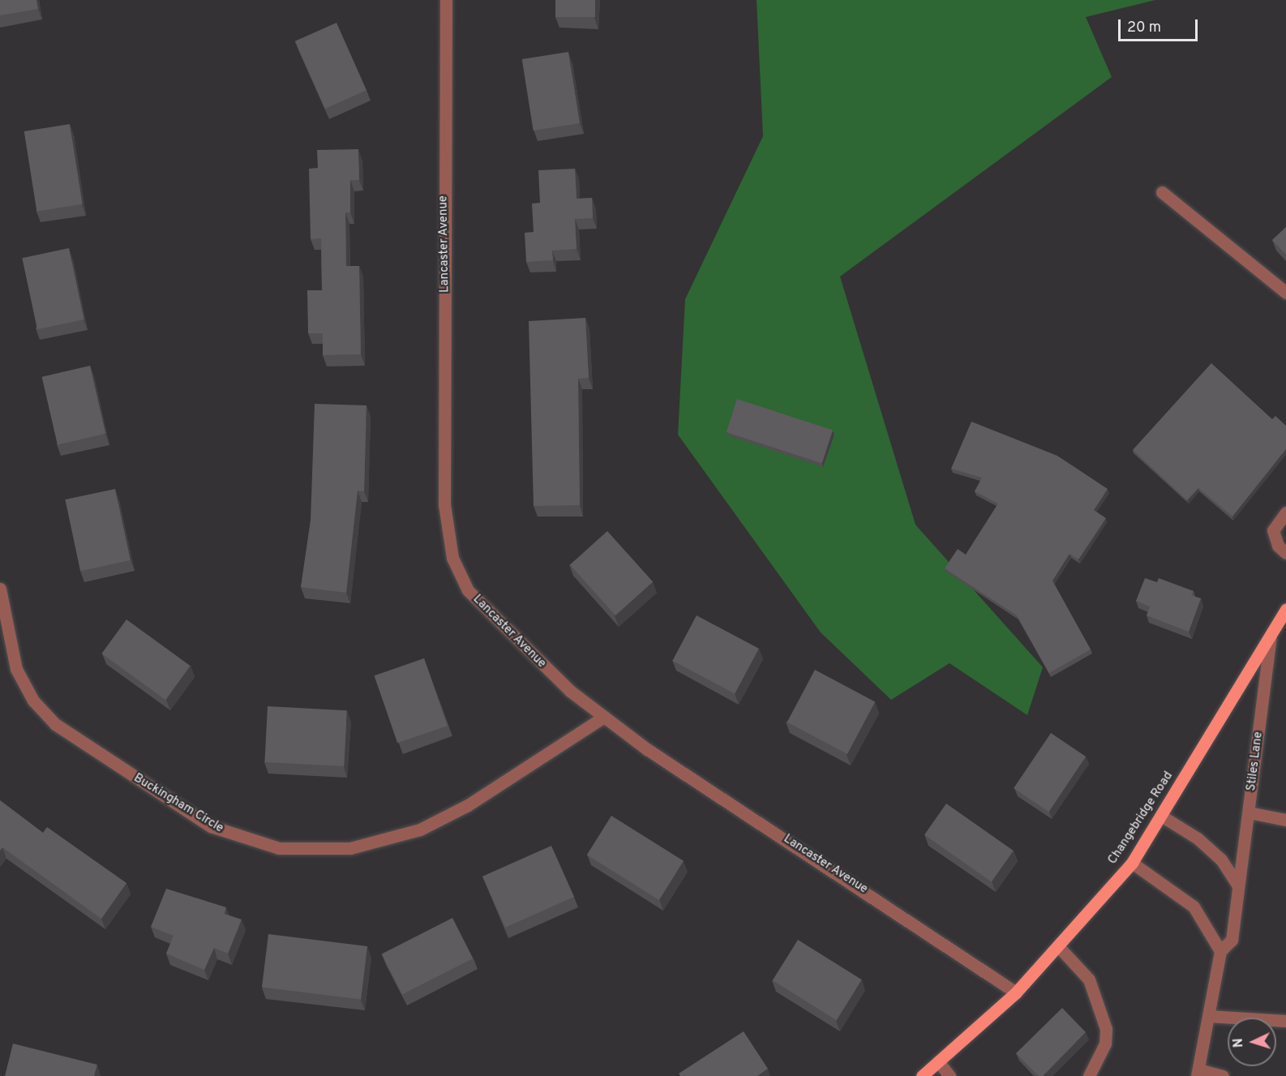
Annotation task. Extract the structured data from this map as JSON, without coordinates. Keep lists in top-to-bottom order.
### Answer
{
  "streets": {
    "main road": ["Changebridge Road"],
    "street": ["Lancaster Avenue", "Stiles Lane", "Buckingham Circle"]
  },
  "crossings": [
    ["Lancaster Avenue", "Buckingham Circle"],
    ["Lancaster Avenue", "Changebridge Road"],
    ["Stiles Lane", "Changebridge Road"]
  ],
  "scale_bar": "20 m",
  "north": "left"
}
